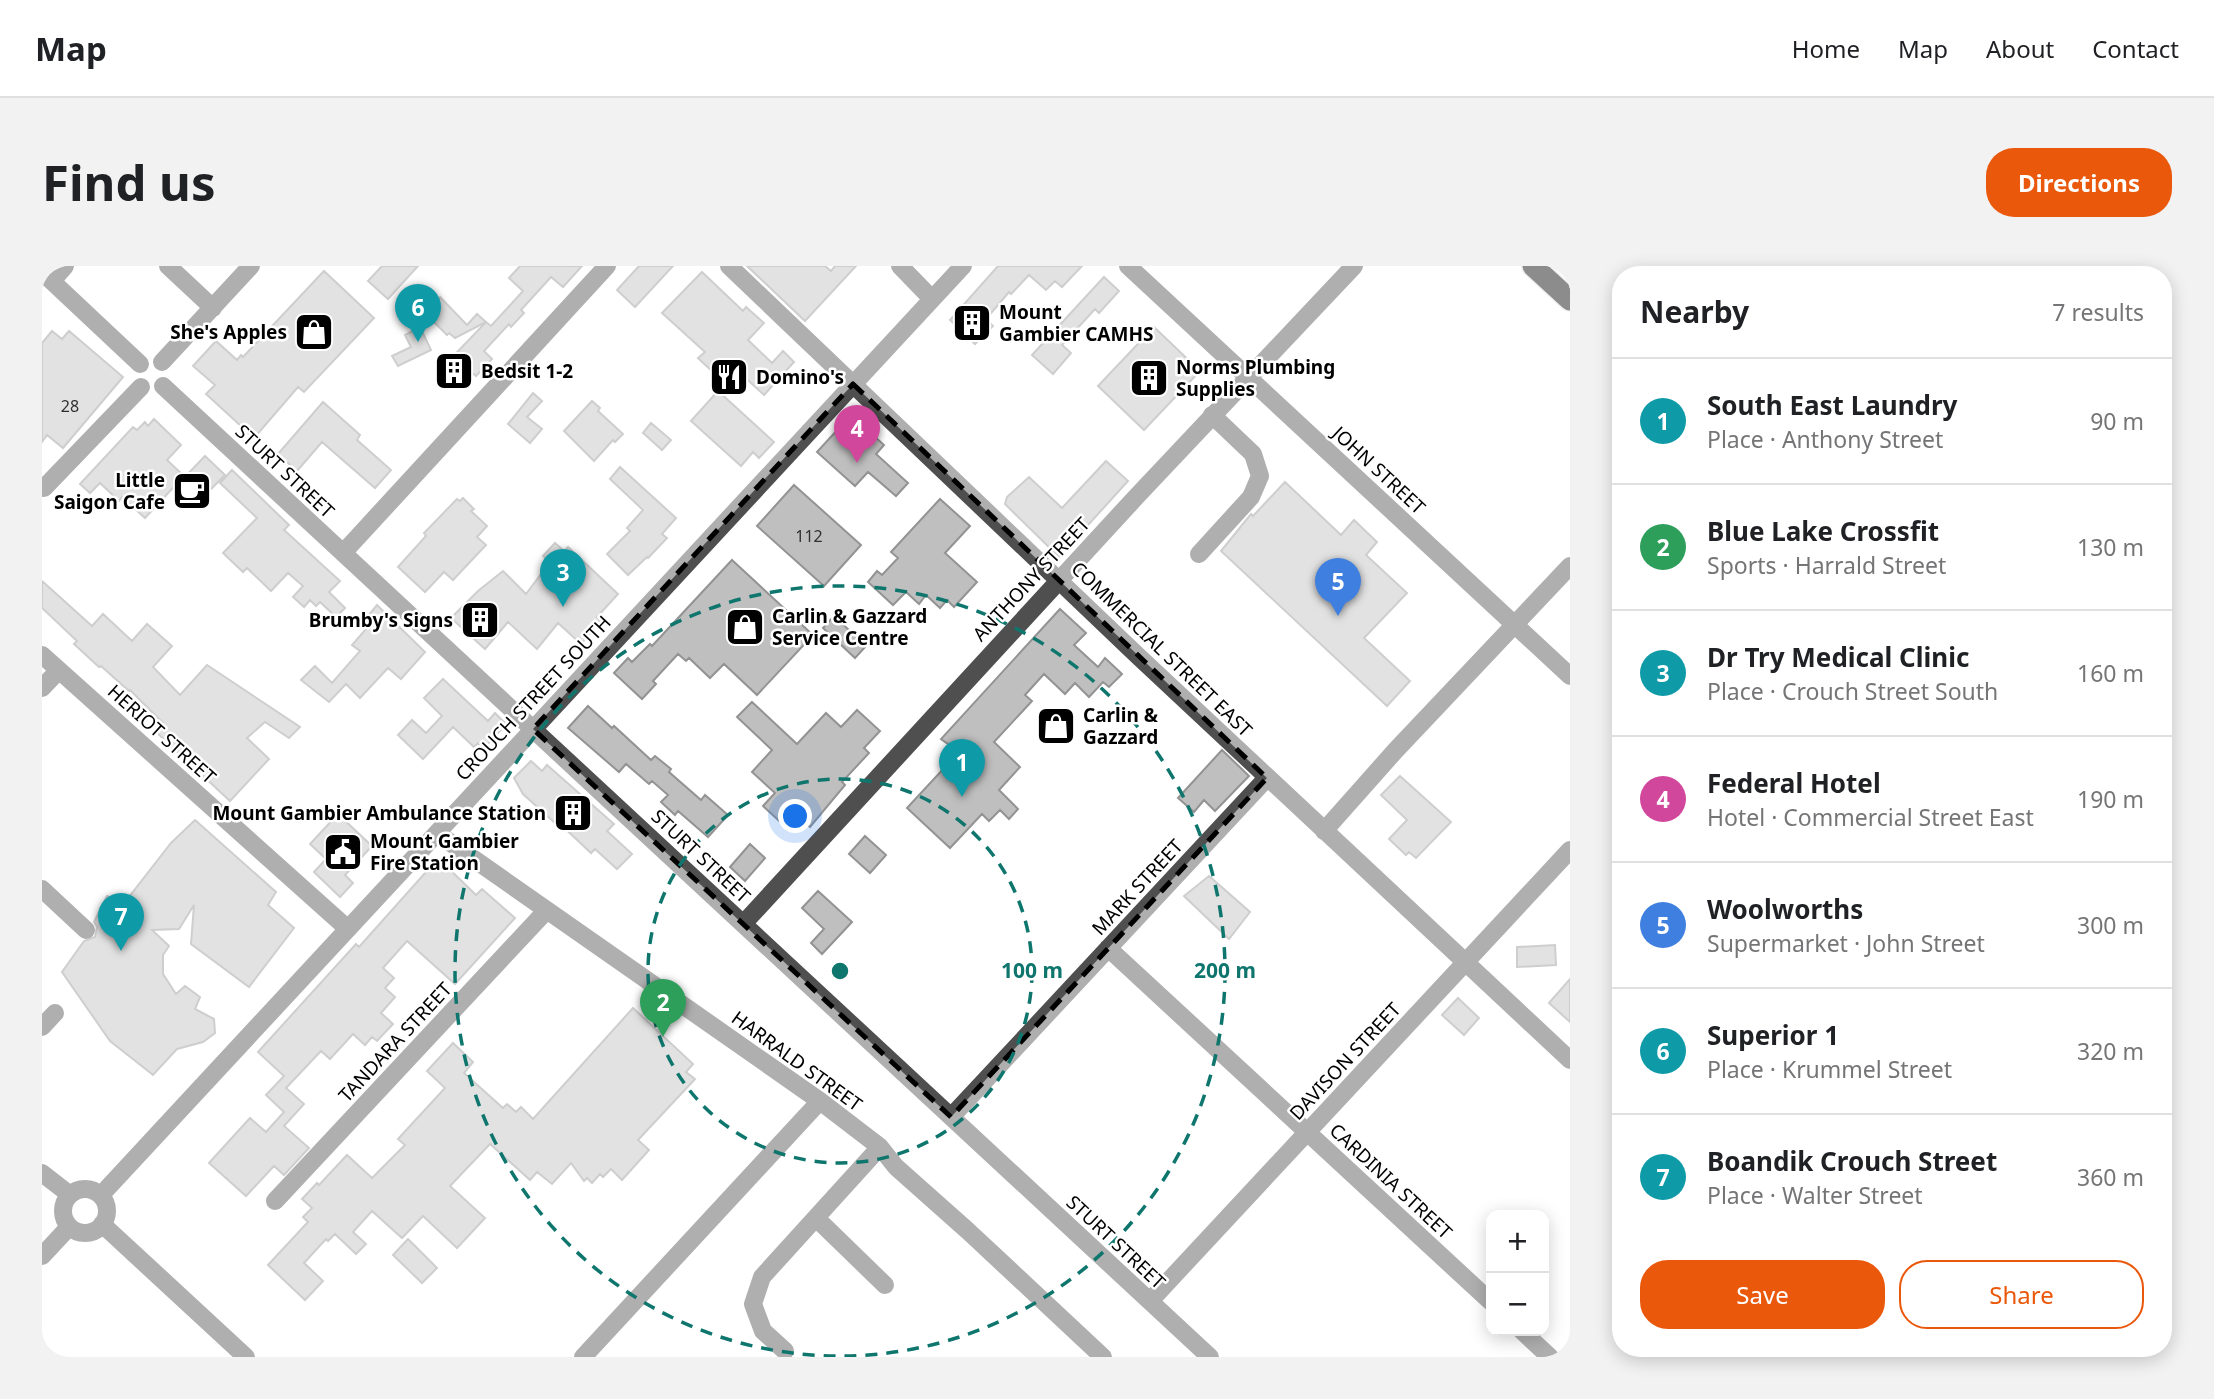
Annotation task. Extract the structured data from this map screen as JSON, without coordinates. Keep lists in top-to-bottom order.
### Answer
{
  "streets": {
    "street": [
      "JOHN STREET",
      "STURT STREET",
      "ANTHONY STREET",
      "COMMERCIAL STREET EAST",
      "CROUCH STREET SOUTH",
      "HERIOT STREET",
      "MARK STREET",
      "TANDARA STREET",
      "HARRALD STREET",
      "DAVISON STREET",
      "CARDINIA STREET"
    ]
  },
  "crossings": [
    ["JOHN STREET", "ANTHONY STREET"],
    ["STURT STREET", "ANTHONY STREET"],
    ["STURT STREET", "CROUCH STREET SOUTH"],
    ["STURT STREET", "MARK STREET"],
    ["STURT STREET", "DAVISON STREET"],
    ["ANTHONY STREET", "COMMERCIAL STREET EAST"],
    ["COMMERCIAL STREET EAST", "CROUCH STREET SOUTH"],
    ["COMMERCIAL STREET EAST", "MARK STREET"],
    ["COMMERCIAL STREET EAST", "DAVISON STREET"],
    ["CROUCH STREET SOUTH", "HERIOT STREET"],
    ["CROUCH STREET SOUTH", "HARRALD STREET"],
    ["MARK STREET", "CARDINIA STREET"],
    ["TANDARA STREET", "HARRALD STREET"],
    ["DAVISON STREET", "CARDINIA STREET"]
  ],
  "places": {
    "building": [
      "Mount Gambier CAMHS",
      "Bedsit 1-2",
      "Norms Plumbing Supplies",
      "Brumby's Signs",
      "Mount Gambier Ambulance Station"
    ],
    "shop": ["She's Apples", "Carlin & Gazzard Service Centre", "Carlin & Gazzard"],
    "restaurant": ["Domino's"],
    "cafe": ["Little Saigon Cafe"],
    "public building": ["Mount Gambier Fire Station"]
  },
  "house_numbers": ["28", "112"],
  "page": {
    "header": "Map",
    "nav": [
      "Home",
      "Map",
      "About",
      "Contact"
    ],
    "buttons": [
      "Directions",
      ["Save", "Share"]
    ],
    "title": "Find us",
    "heading": ["Nearby", "7 results"],
    "pins": [
      "6",
      "4",
      "3",
      "5",
      "1",
      "7",
      "2"
    ],
    "list": [
      {
        "mark": "1",
        "name": "South East Laundry",
        "note": "Place · Anthony Street",
        "value": "90 m"
      },
      {
        "mark": "2",
        "name": "Blue Lake Crossfit",
        "note": "Sports · Harrald Street",
        "value": "130 m"
      },
      {
        "mark": "3",
        "name": "Dr Try Medical Clinic",
        "note": "Place · Crouch Street South",
        "value": "160 m"
      },
      {
        "mark": "4",
        "name": "Federal Hotel",
        "note": "Hotel · Commercial Street East",
        "value": "190 m"
      },
      {
        "mark": "5",
        "name": "Woolworths",
        "note": "Supermarket · John Street",
        "value": "300 m"
      },
      {
        "mark": "6",
        "name": "Superior 1",
        "note": "Place · Krummel Street",
        "value": "320 m"
      },
      {
        "mark": "7",
        "name": "Boandik Crouch Street",
        "note": "Place · Walter Street",
        "value": "360 m"
      }
    ],
    "map_buttons": ["+", "−"]
  },
  "rings": ["100 m", "200 m"]
}
